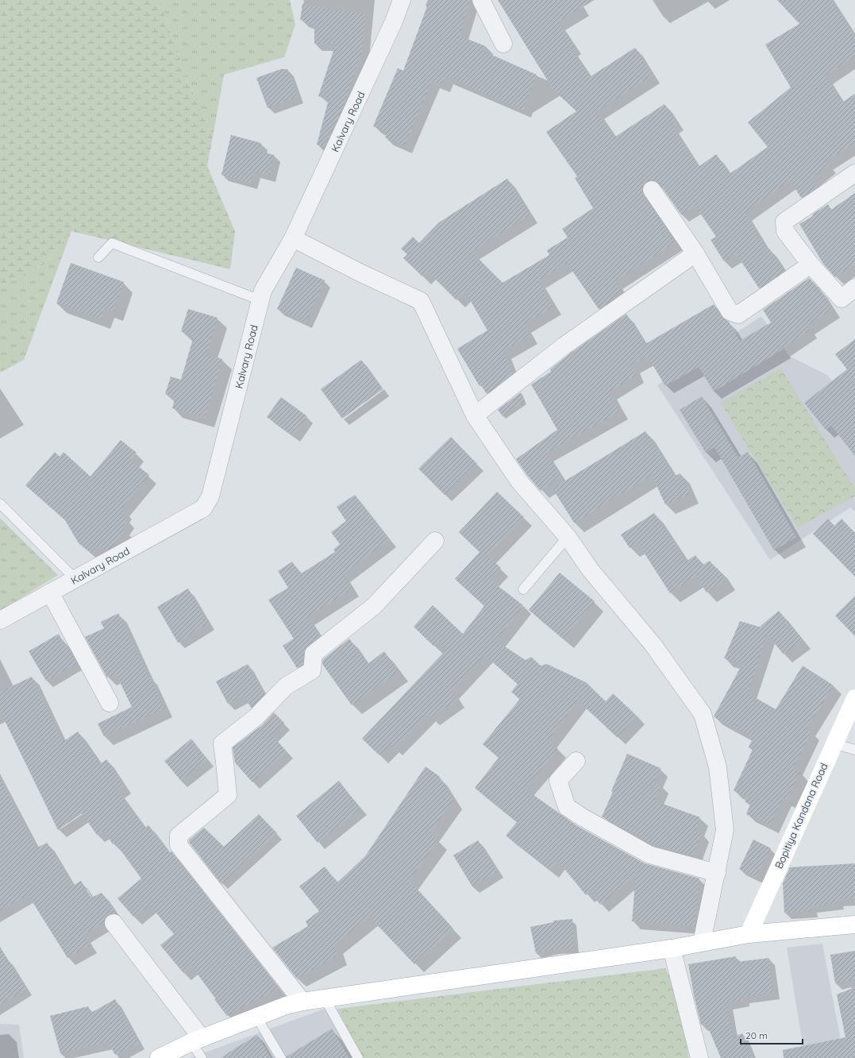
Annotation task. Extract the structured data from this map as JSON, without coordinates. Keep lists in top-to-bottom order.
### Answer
{
  "streets": {
    "main road": ["Bopitiya Kandana Road"],
    "street": ["Kalvary Road"]
  },
  "scale_bar": "20 m"
}
